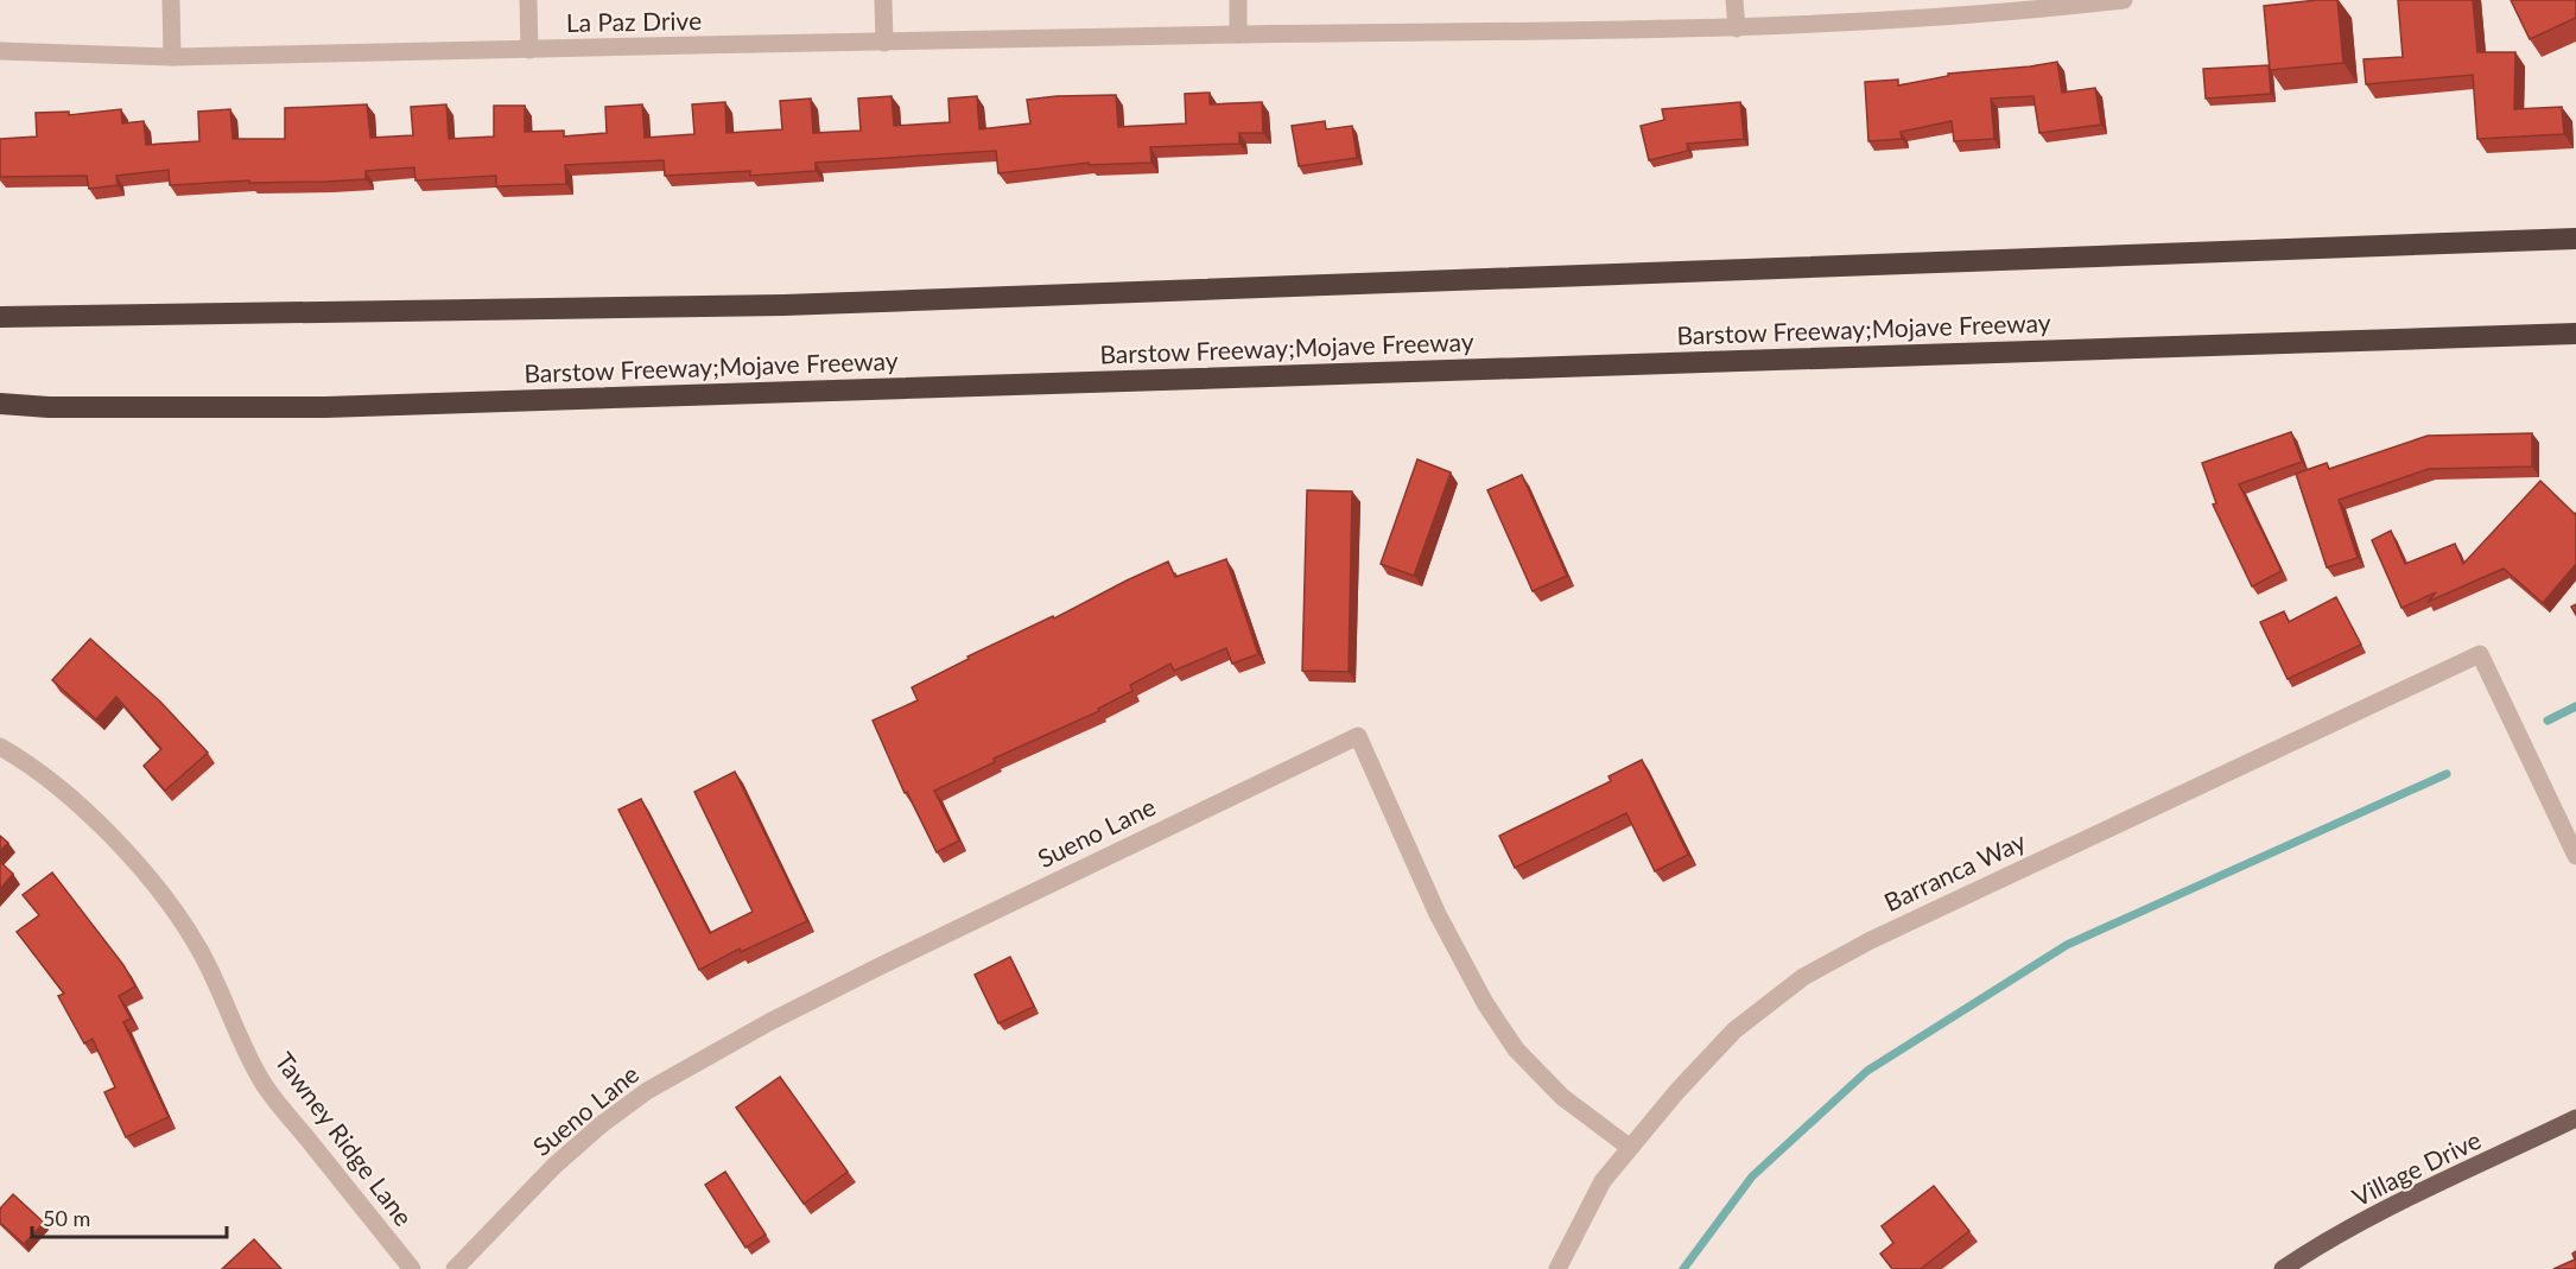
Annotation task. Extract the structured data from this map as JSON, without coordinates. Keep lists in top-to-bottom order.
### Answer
{
  "streets": {
    "highway": ["Barstow Freeway;Mojave Freeway"],
    "main road": ["Village Drive"],
    "street": [
      "La Paz Drive",
      "Sueno Lane",
      "Barranca Way",
      "Tawney Ridge Lane"
    ]
  },
  "crossings": [
    ["Sueno Lane", "Barranca Way"]
  ],
  "scale_bar": "50 m"
}
